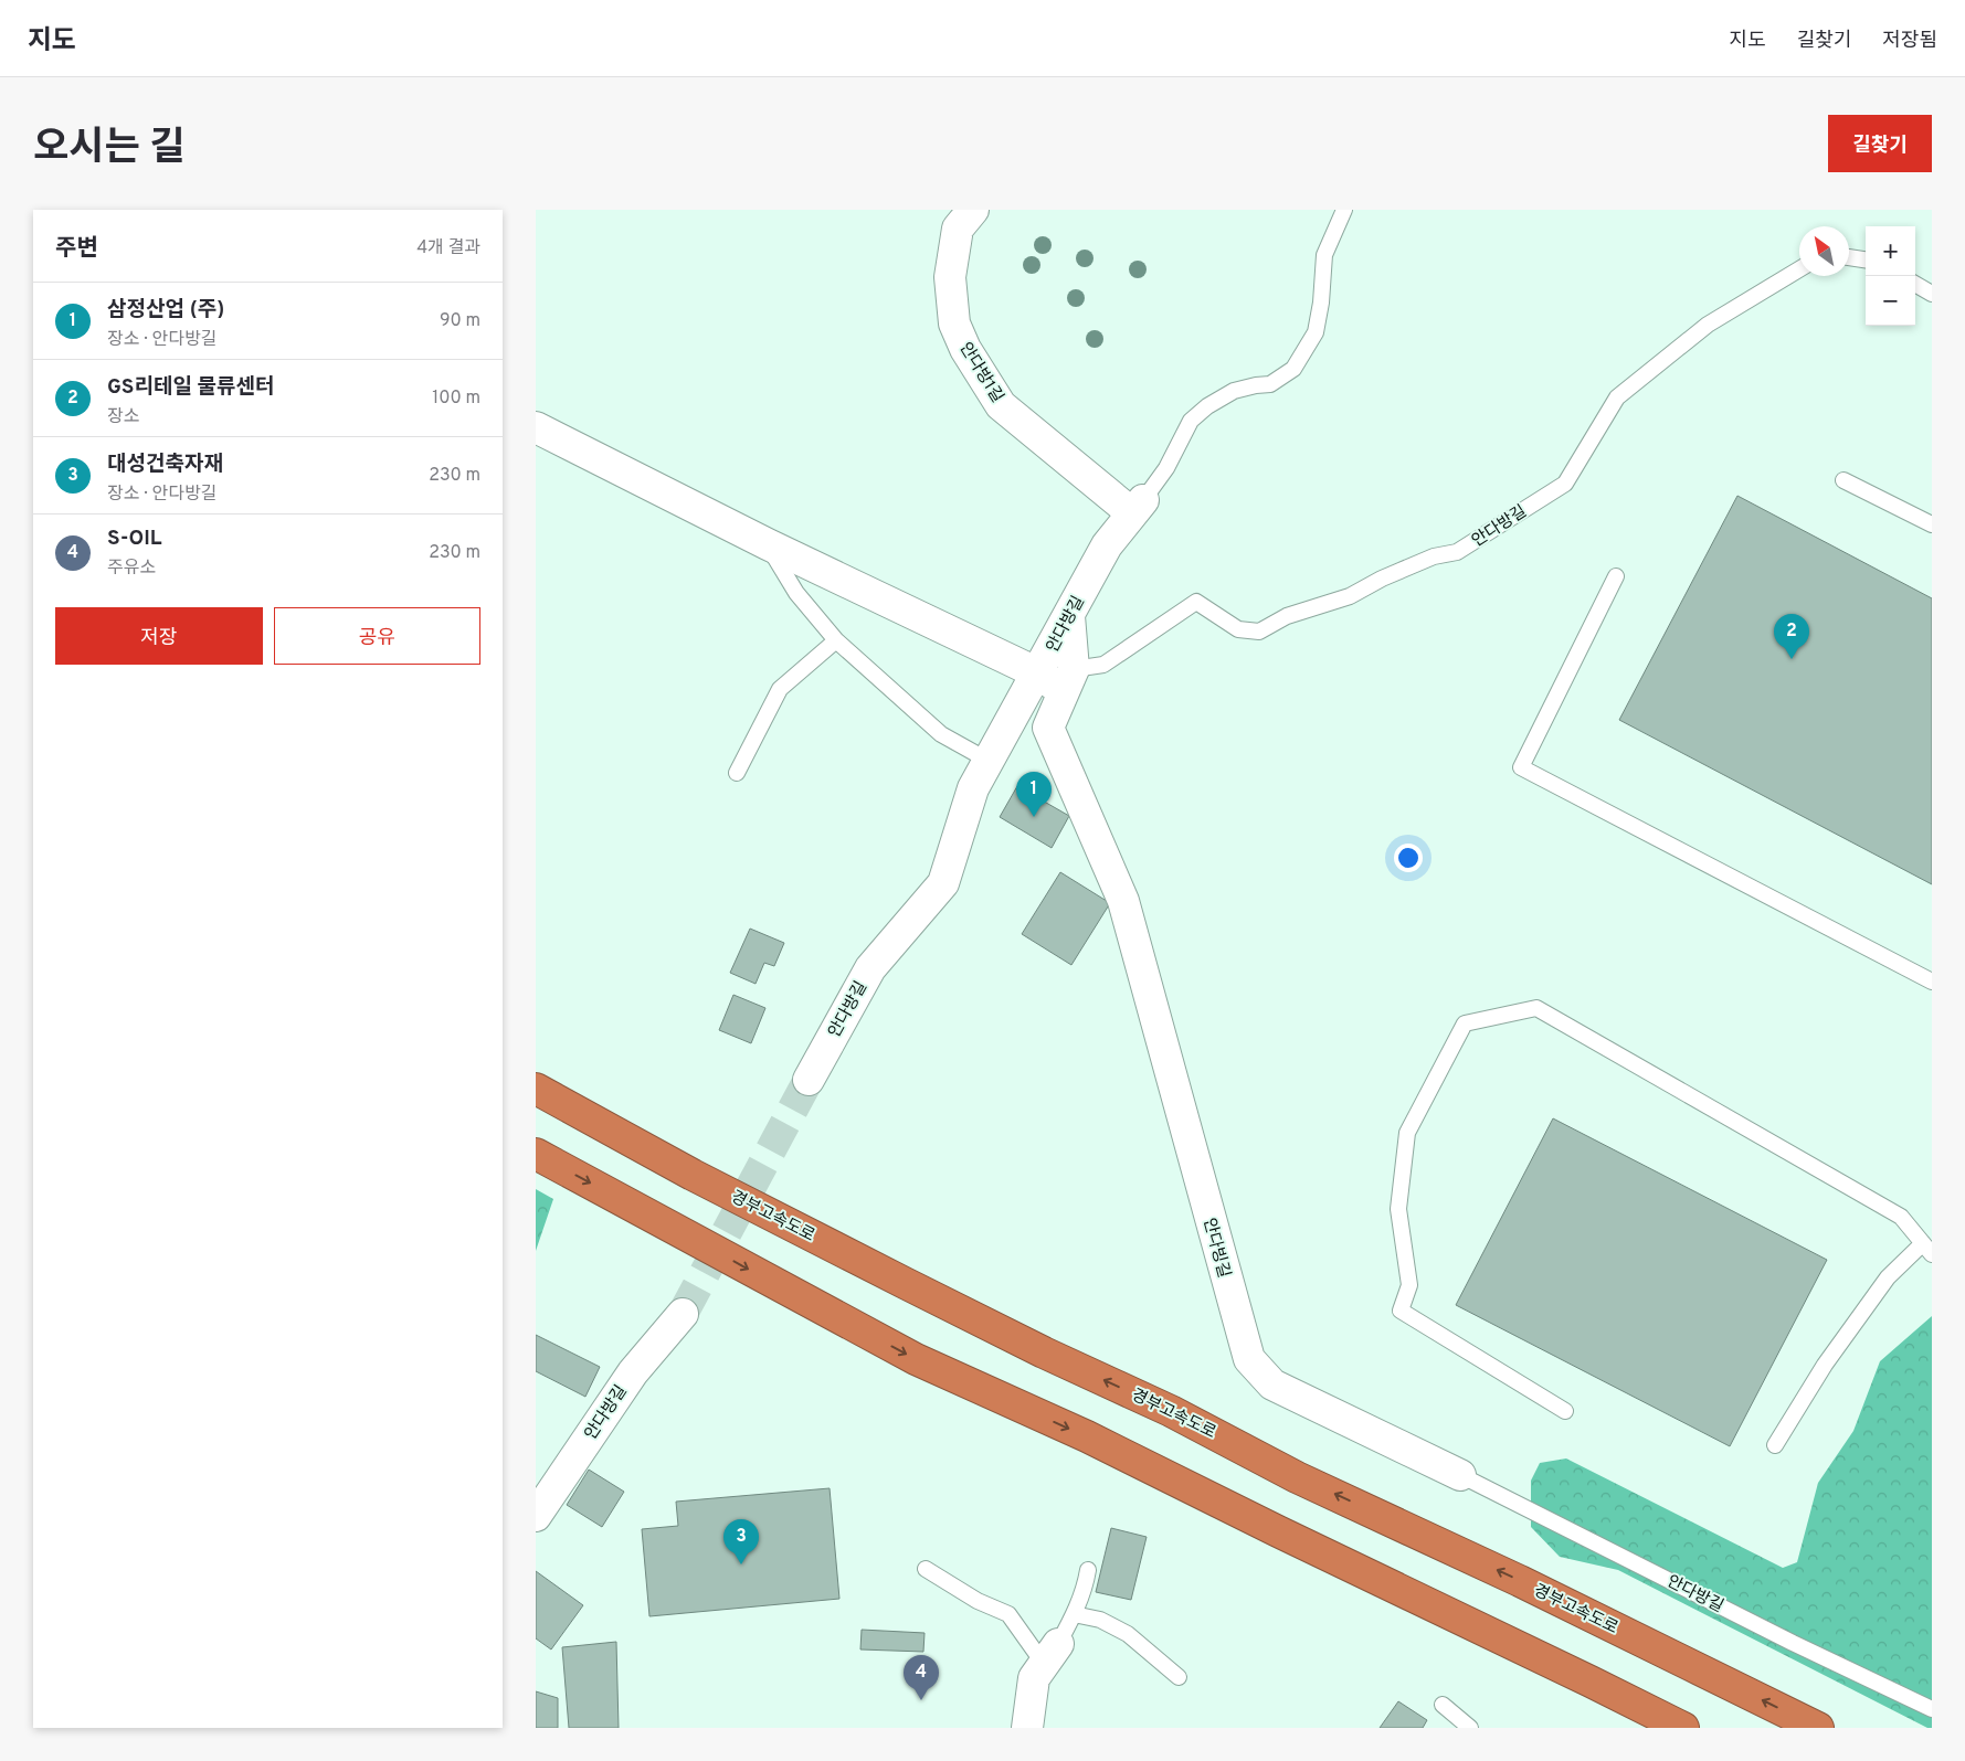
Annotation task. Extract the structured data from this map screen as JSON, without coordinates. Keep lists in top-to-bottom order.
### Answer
{
  "streets": {
    "highway": ["경부고속도로"],
    "street": ["안다방1길", "안다방길", "안다빙길"]
  },
  "crossings": [
    ["안다방1길", "안다방길"],
    ["안다방길", "안다빙길"]
  ],
  "north": "top left",
  "page": {
    "header": "지도",
    "nav": ["지도", "길찾기", "저장됨"],
    "title": "오시는 길",
    "buttons": [
      "길찾기",
      ["저장", "공유"]
    ],
    "heading": ["주변", "4개 결과"],
    "map_buttons": ["+", "−"],
    "list": [
      {
        "mark": "1",
        "name": "삼정산업 (주)",
        "note": "장소 · 안다방길",
        "value": "90 m"
      },
      {
        "mark": "2",
        "name": "GS리테일 물류센터",
        "note": "장소",
        "value": "100 m"
      },
      {
        "mark": "3",
        "name": "대성건축자재",
        "note": "장소 · 안다방길",
        "value": "230 m"
      },
      {
        "mark": "4",
        "name": "S-OIL",
        "note": "주유소",
        "value": "230 m"
      }
    ],
    "pins": [
      "2",
      "1",
      "3",
      "4"
    ]
  }
}
